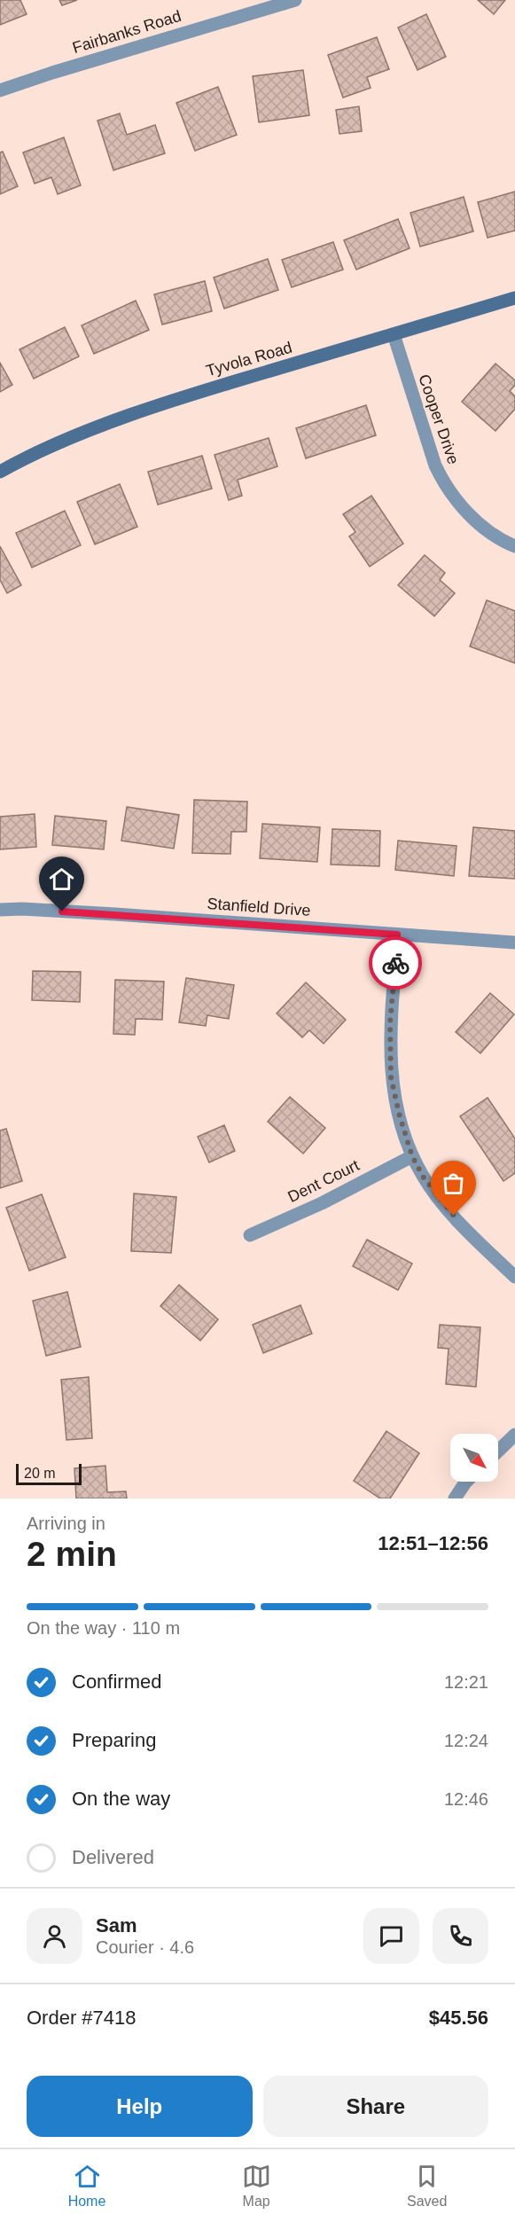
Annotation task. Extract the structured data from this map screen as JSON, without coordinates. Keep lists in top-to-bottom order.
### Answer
{
  "streets": {
    "main road": ["Tyvola Road"],
    "street": [
      "Fairbanks Road",
      "Cooper Drive",
      "Stanfield Drive",
      "Dent Court"
    ]
  },
  "crossings": [
    ["Tyvola Road", "Cooper Drive"]
  ],
  "scale_bar": "20 m",
  "north": "bottom right",
  "page": {
    "scale": "20 m",
    "heading": ["2 min", "Arriving in", "12:51–12:56"],
    "panel": [
      "Sam",
      "Courier · 4.6",
      "Order #7418",
      "$45.56"
    ],
    "bar": "On the way · 110 m",
    "list": [
      ["Confirmed", "12:21"],
      ["Preparing", "12:24"],
      ["On the way", "12:46"],
      "Delivered"
    ],
    "buttons": ["Help", "Share"],
    "tabs": ["Home", "Map", "Saved"]
  }
}
